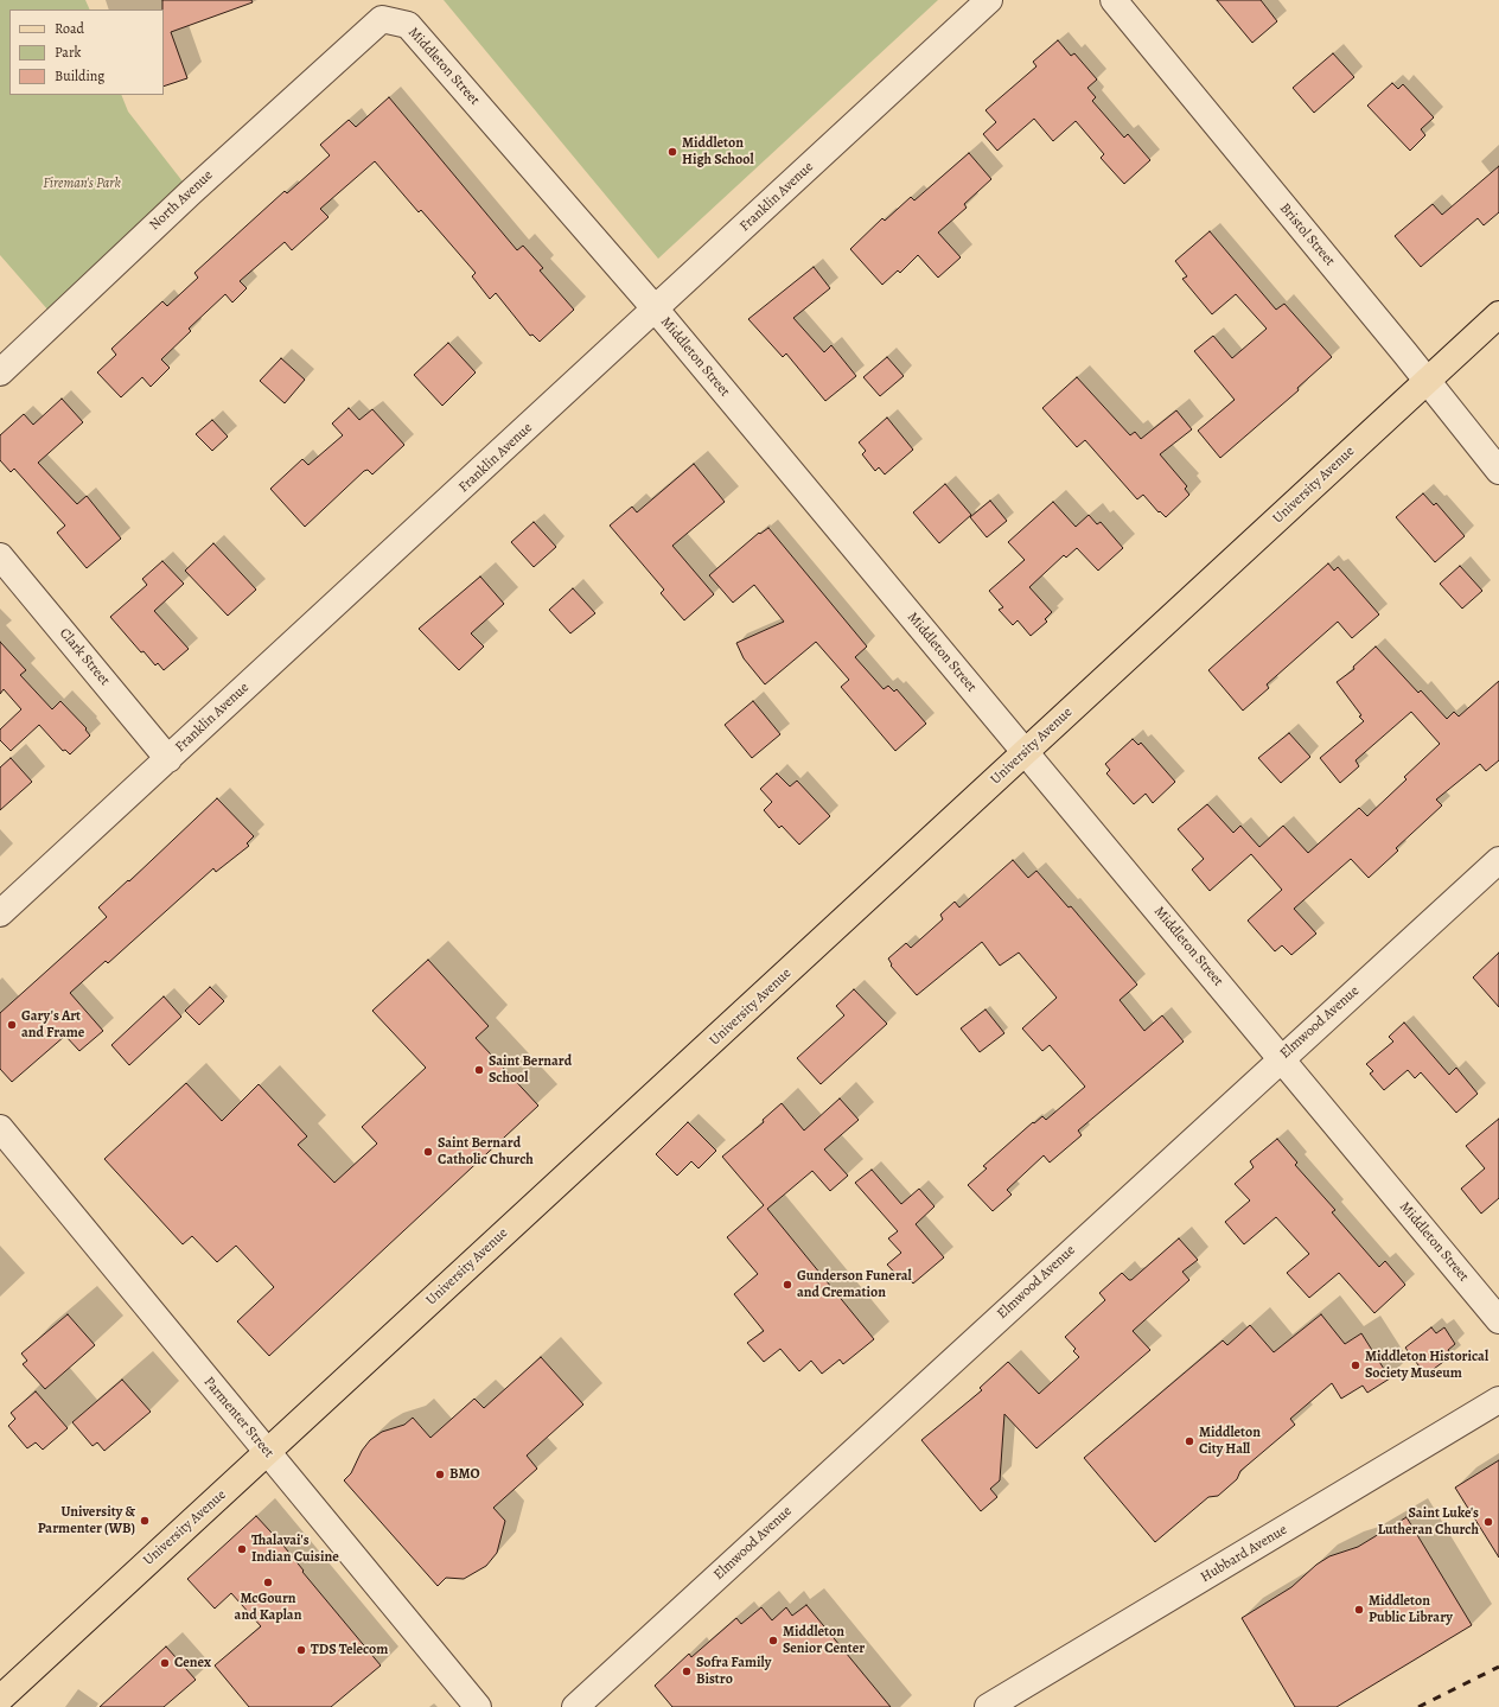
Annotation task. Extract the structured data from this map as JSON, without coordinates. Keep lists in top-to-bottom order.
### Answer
{
  "streets": {
    "main road": ["University Avenue"],
    "street": [
      "Middleton Street",
      "Franklin Avenue",
      "North Avenue",
      "Bristol Street",
      "Clark Street",
      "Elmwood Avenue",
      "Parmenter Street",
      "Hubbard Avenue"
    ]
  },
  "crossings": [
    ["Middleton Street", "Franklin Avenue"],
    ["Middleton Street", "North Avenue"],
    ["Middleton Street", "University Avenue"],
    ["Middleton Street", "Elmwood Avenue"],
    ["Franklin Avenue", "Clark Street"],
    ["Bristol Street", "University Avenue"],
    ["University Avenue", "Parmenter Street"]
  ],
  "parks": ["Fireman's Park"],
  "places": [
    "Middleton High School",
    "Gary's Art and Frame",
    "Saint Bernard School",
    "Saint Bernard Catholic Church",
    "Gunderson Funeral and Cremation",
    "Middleton Historical Society Museum",
    "Middleton City Hall",
    "BMO",
    "University & Parmenter (WB)",
    "Saint Luke's Lutheran Church",
    "Thalavai's Indian Cuisine",
    "McGourn and Kaplan",
    "Middleton Public Library",
    "Middleton Senior Center",
    "TDS Telecom",
    "Cenex",
    "Sofra Family Bistro"
  ],
  "legend": ["Road", "Park", "Building"]
}
